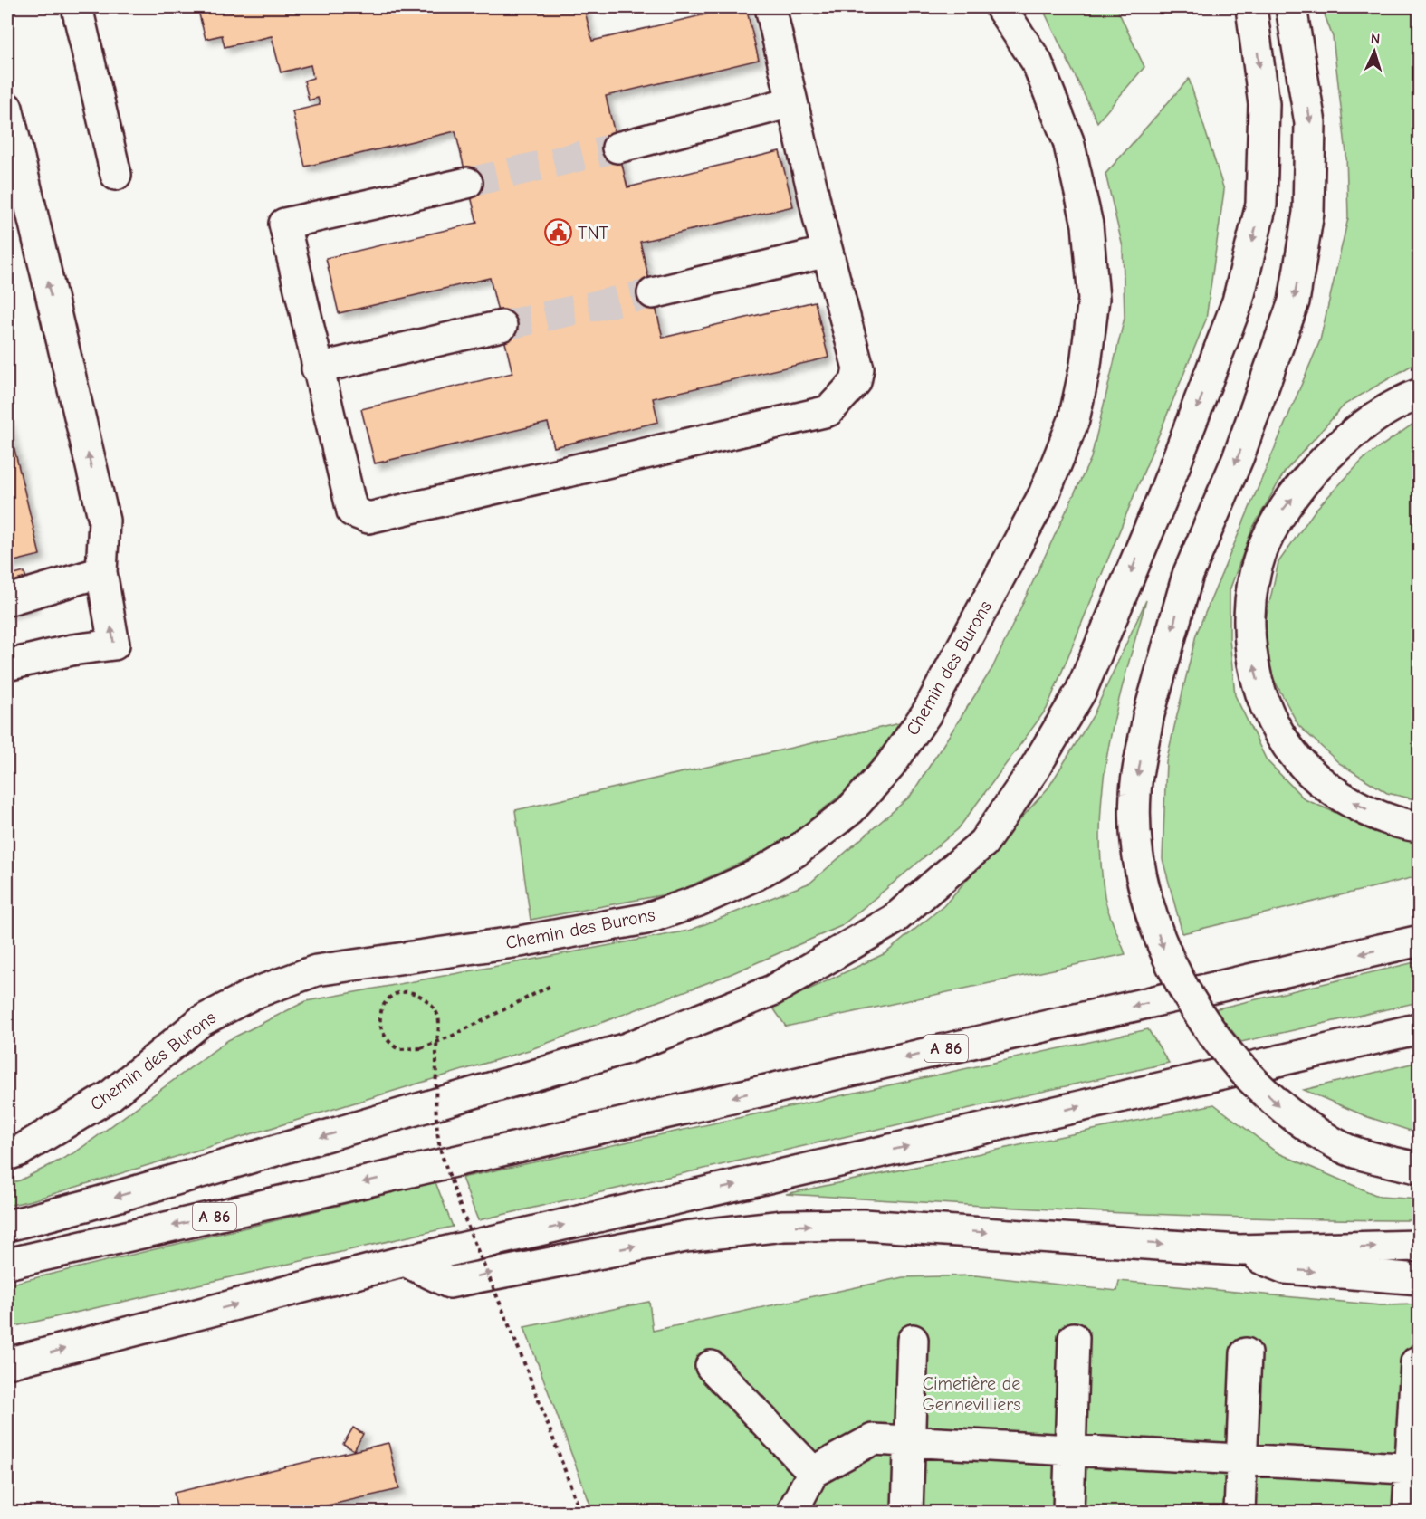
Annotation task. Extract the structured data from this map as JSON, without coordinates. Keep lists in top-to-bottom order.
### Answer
{
  "streets": {
    "main road": ["Chemin des Burons", "A 86"]
  },
  "parks": ["Cimetière de Gennevilliers"],
  "places": {
    "public building": ["TNT"]
  },
  "north": "top"
}
